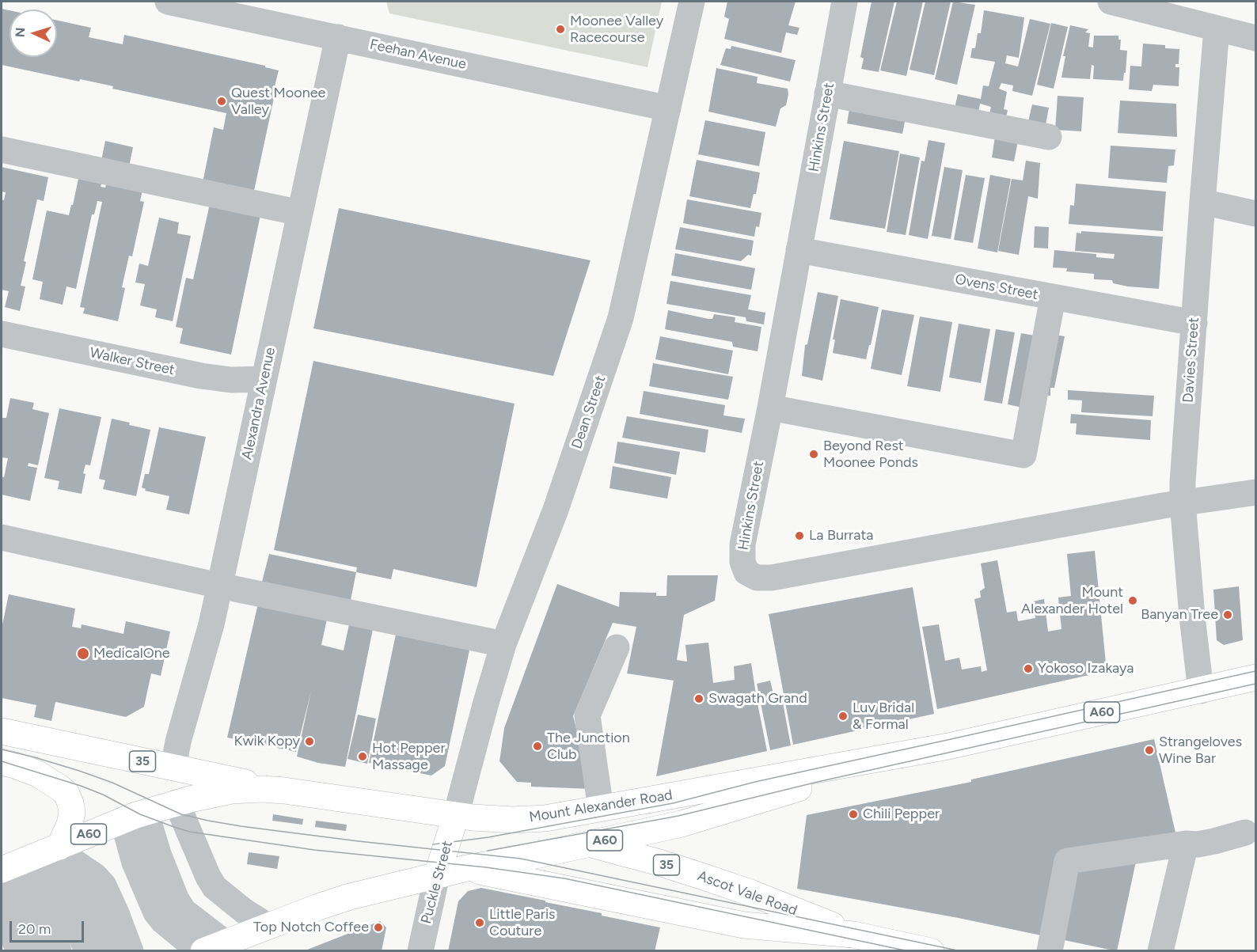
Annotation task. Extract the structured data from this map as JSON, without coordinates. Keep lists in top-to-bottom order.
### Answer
{
  "streets": {
    "main road": [
      "A60",
      "35",
      "Mount Alexander Road",
      "Puckle Street",
      "Ascot Vale Road"
    ],
    "street": [
      "Feehan Avenue",
      "Hinkins Street",
      "Ovens Street",
      "Davies Street",
      "Walker Street",
      "Alexandra Avenue",
      "Dean Street"
    ]
  },
  "crossings": [
    ["Feehan Avenue", "Alexandra Avenue"],
    ["Feehan Avenue", "Dean Street"],
    ["Hinkins Street", "Ovens Street"],
    ["Hinkins Street", "Davies Street"],
    ["Ovens Street", "Davies Street"],
    ["Davies Street", "Mount Alexander Road"],
    ["Walker Street", "Alexandra Avenue"],
    ["Alexandra Avenue", "35"],
    ["Alexandra Avenue", "Mount Alexander Road"],
    ["Dean Street", "Mount Alexander Road"],
    ["Dean Street", "Puckle Street"],
    ["Dean Street", "Ascot Vale Road"],
    ["35", "Mount Alexander Road"],
    ["Mount Alexander Road", "Puckle Street"],
    ["Mount Alexander Road", "Ascot Vale Road"],
    ["Puckle Street", "Ascot Vale Road"]
  ],
  "places": [
    "Moonee Valley Racecourse",
    "Quest Moonee Valley",
    "Beyond Rest Moonee Ponds",
    "La Burrata",
    "Mount Alexander Hotel",
    "Banyan Tree",
    "MedicalOne",
    "Yokoso Izakaya",
    "Swagath Grand",
    "Luv Bridal & Formal",
    "Kwik Kopy",
    "The Junction Club",
    "Strangeloves Wine Bar",
    "Hot Pepper Massage",
    "Chili Pepper",
    "Little Paris Couture",
    "Top Notch Coffee"
  ],
  "scale_bar": "20 m",
  "north": "left"
}
